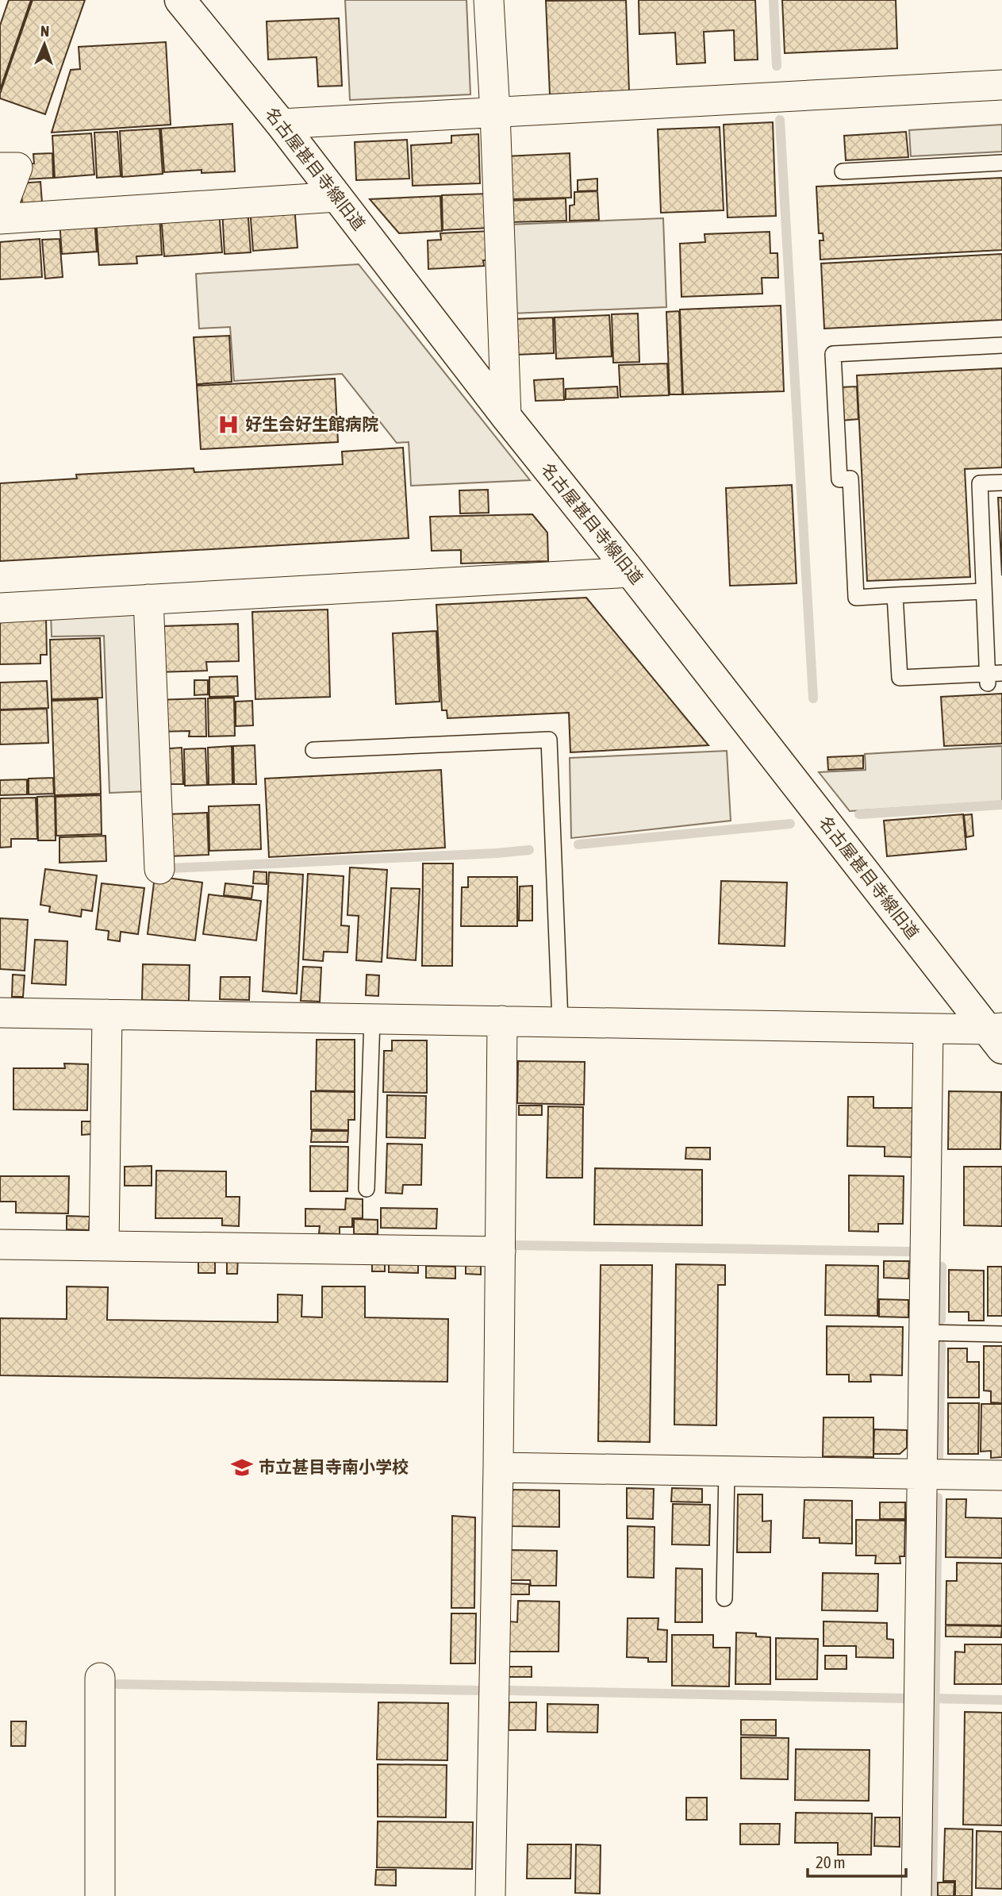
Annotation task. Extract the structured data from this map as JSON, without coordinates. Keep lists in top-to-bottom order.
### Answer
{
  "streets": {
    "street": ["名古屋甚目寺線旧道"]
  },
  "places": {
    "hospital": ["好生会好生館病院"],
    "school or university": ["市立甚目寺南小学校"]
  },
  "scale_bar": "20 m",
  "north": "top"
}
